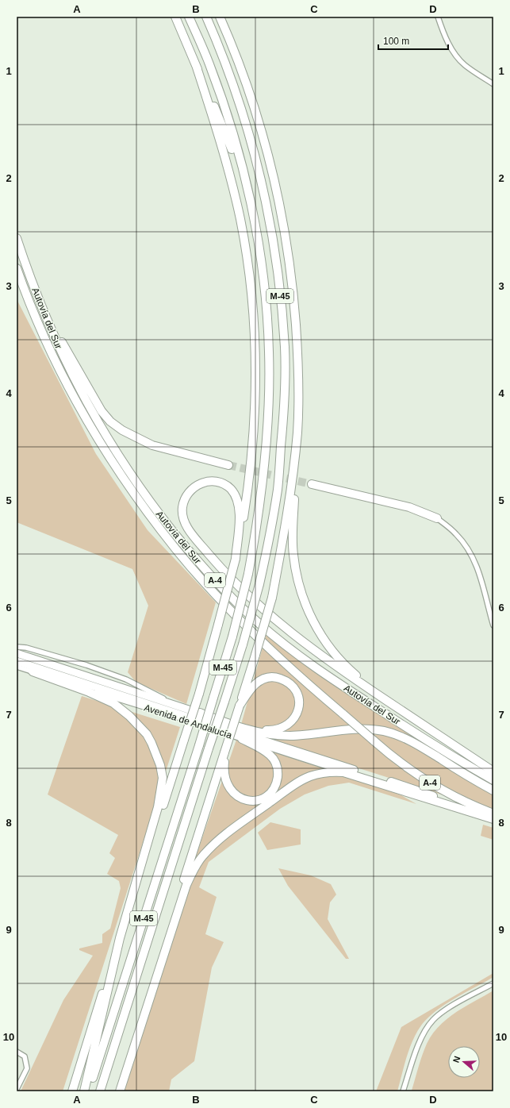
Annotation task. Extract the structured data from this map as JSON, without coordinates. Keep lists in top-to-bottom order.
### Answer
{
  "streets": {
    "highway": ["M-45", "Autovía del Sur", "A-4"],
    "main road": ["Avenida de Andalucía"]
  },
  "scale_bar": "100 m",
  "north": "left",
  "grid": {
    "columns": [
      "A",
      "B",
      "C",
      "D"
    ],
    "rows": [
      "1",
      "2",
      "3",
      "4",
      "5",
      "6",
      "7",
      "8",
      "9",
      "10"
    ]
  }
}
